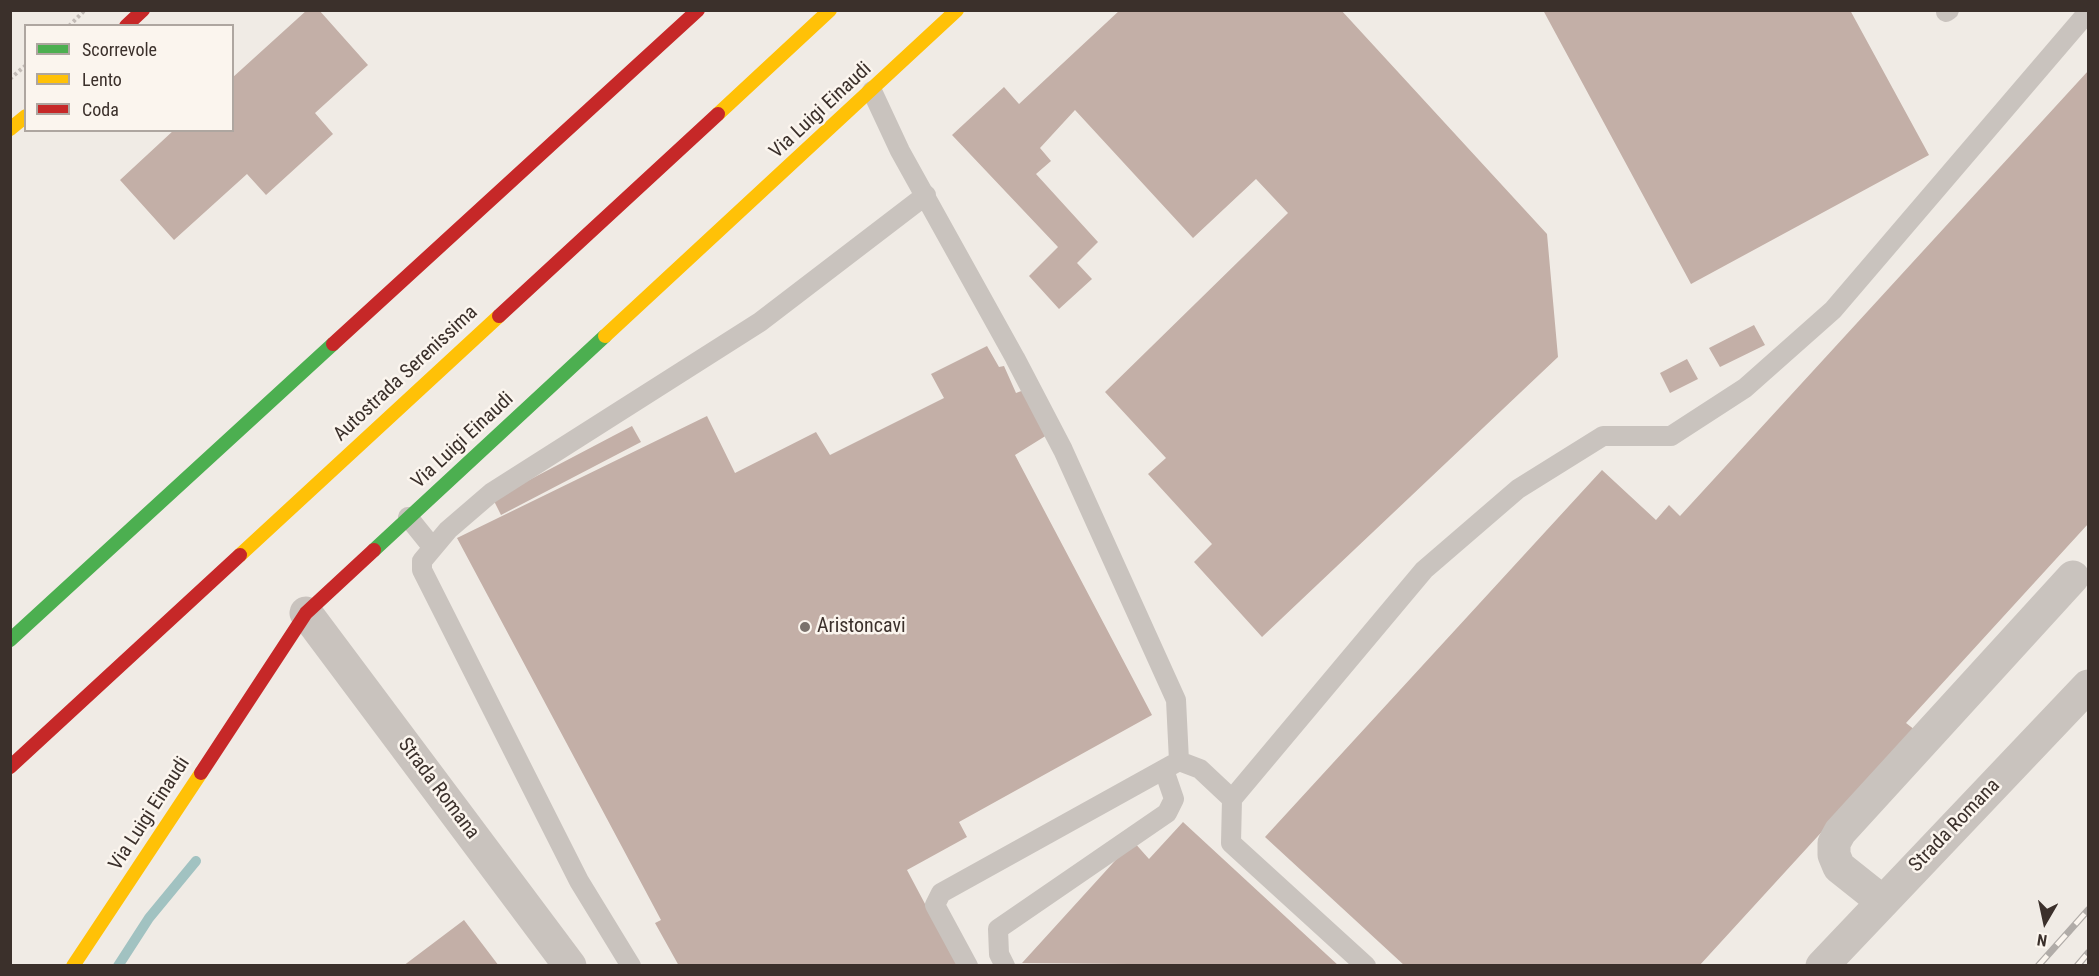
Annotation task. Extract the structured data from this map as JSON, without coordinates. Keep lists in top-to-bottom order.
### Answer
{
  "streets": {
    "main road": ["Via Luigi Einaudi", "Autostrada Serenissima"],
    "street": ["Strada Romana"]
  },
  "crossings": [
    ["Via Luigi Einaudi", "Strada Romana"]
  ],
  "places": ["Aristoncavi"],
  "legend": ["Scorrevole", "Lento", "Coda"],
  "north": "bottom"
}
